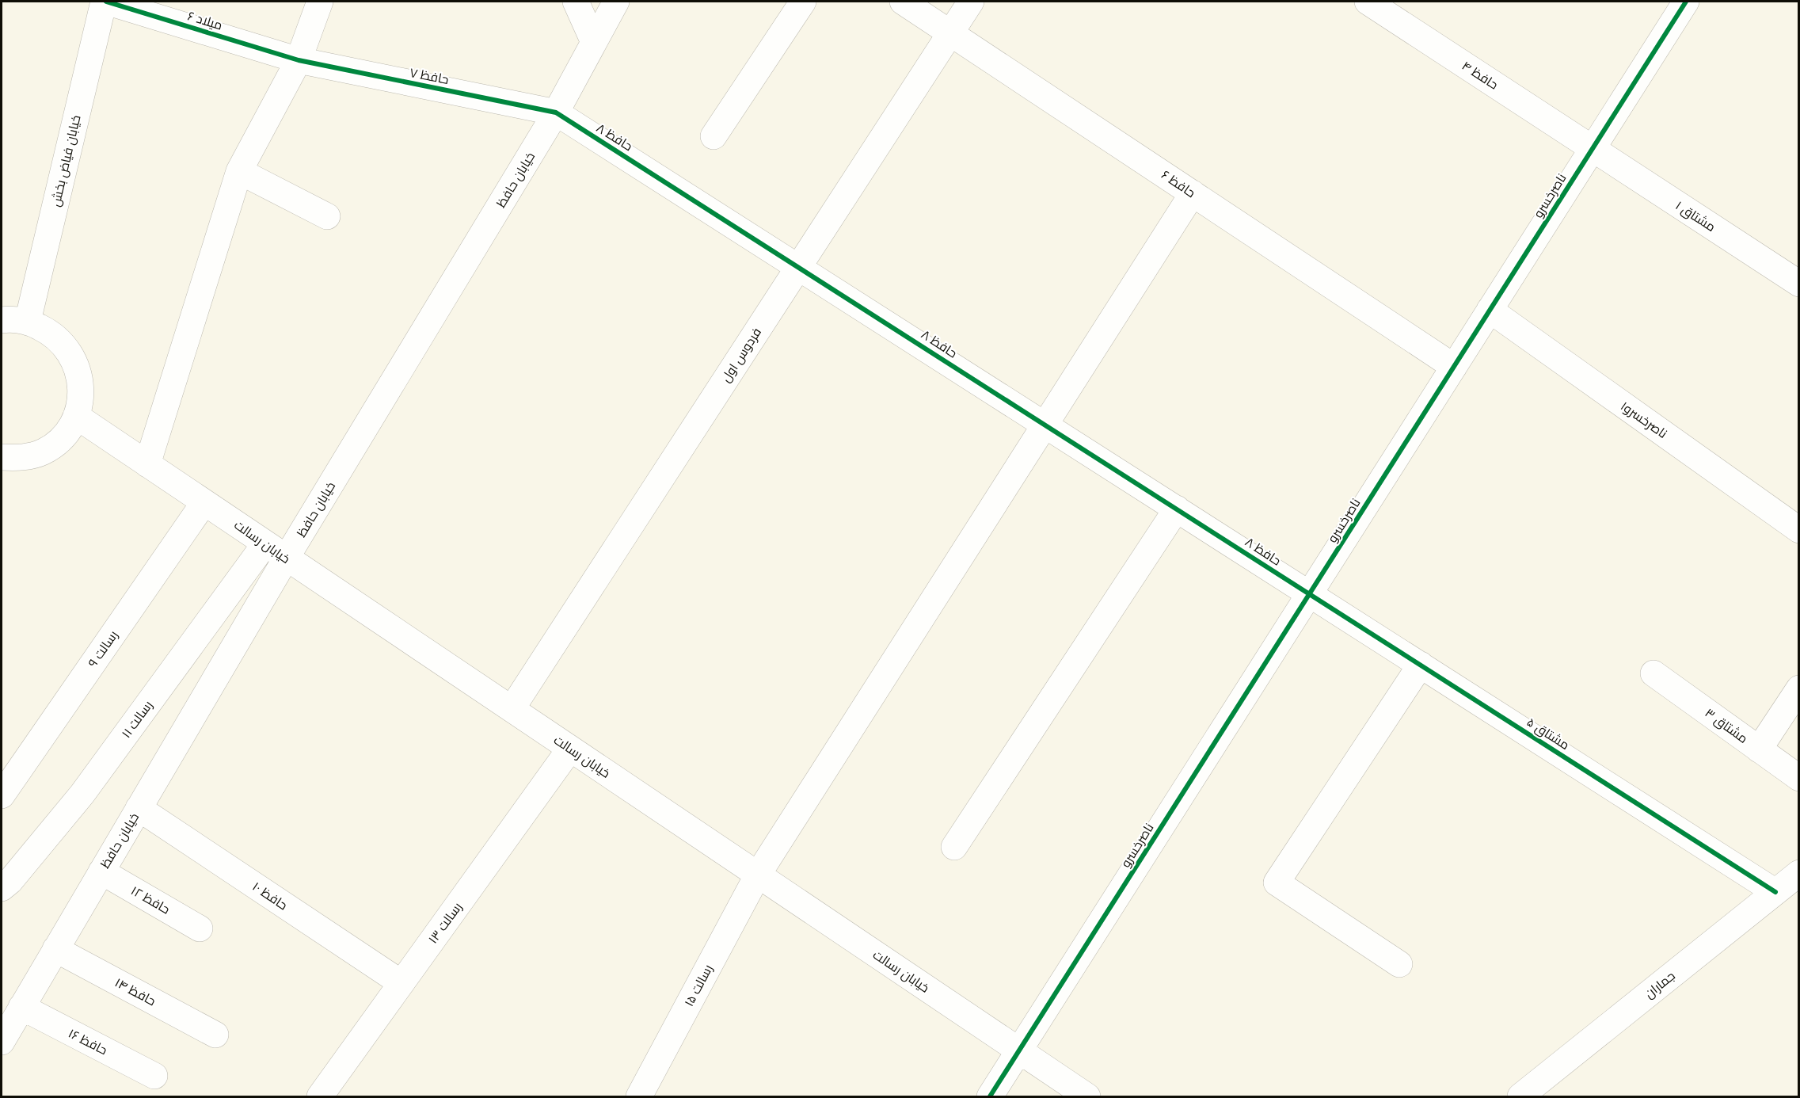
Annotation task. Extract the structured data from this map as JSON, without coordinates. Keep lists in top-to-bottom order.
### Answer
{
  "streets": {
    "street": [
      "میلاد ۶",
      "حافظ ۴",
      "حافظ ۷",
      "حافظ ۸",
      "خیابان فیاض بخش",
      "خیابان حافظ",
      "حافظ ۶",
      "ناصرخسرو",
      "مشتاق ۱",
      "فردوس اول",
      "ناصرخسرو۱",
      "خیابان رسالت",
      "رسالت ۹",
      "رسالت ۱۱",
      "مشتاق ۳",
      "مشتاق ۵",
      "حافظ ۱۰",
      "حافظ ۱۲",
      "رسالت ۱۳",
      "جماران",
      "رسالت ۱۵",
      "حافظ ۱۴",
      "حافظ ۱۶"
    ]
  },
  "crossings": [
    ["میلاد ۶", "حافظ ۷"],
    ["میلاد ۶", "خیابان فیاض بخش"],
    ["حافظ ۴", "ناصرخسرو"],
    ["حافظ ۴", "مشتاق ۱"],
    ["حافظ ۷", "حافظ ۸"],
    ["حافظ ۷", "خیابان حافظ"],
    ["حافظ ۸", "خیابان حافظ"],
    ["حافظ ۸", "ناصرخسرو"],
    ["حافظ ۸", "فردوس اول"],
    ["حافظ ۸", "مشتاق ۵"],
    ["حافظ ۸", "رسالت ۱۵"],
    ["خیابان حافظ", "خیابان رسالت"],
    ["خیابان حافظ", "حافظ ۱۰"],
    ["خیابان حافظ", "حافظ ۱۲"],
    ["خیابان حافظ", "حافظ ۱۴"],
    ["خیابان حافظ", "حافظ ۱۶"],
    ["حافظ ۶", "ناصرخسرو"],
    ["حافظ ۶", "فردوس اول"],
    ["حافظ ۶", "رسالت ۱۵"],
    ["ناصرخسرو", "مشتاق ۱"],
    ["ناصرخسرو", "ناصرخسرو۱"],
    ["ناصرخسرو", "خیابان رسالت"],
    ["ناصرخسرو", "مشتاق ۵"],
    ["فردوس اول", "خیابان رسالت"],
    ["خیابان رسالت", "رسالت ۹"],
    ["خیابان رسالت", "رسالت ۱۱"],
    ["خیابان رسالت", "رسالت ۱۳"],
    ["خیابان رسالت", "رسالت ۱۵"],
    ["مشتاق ۵", "جماران"],
    ["حافظ ۱۰", "رسالت ۱۳"]
  ]
}
